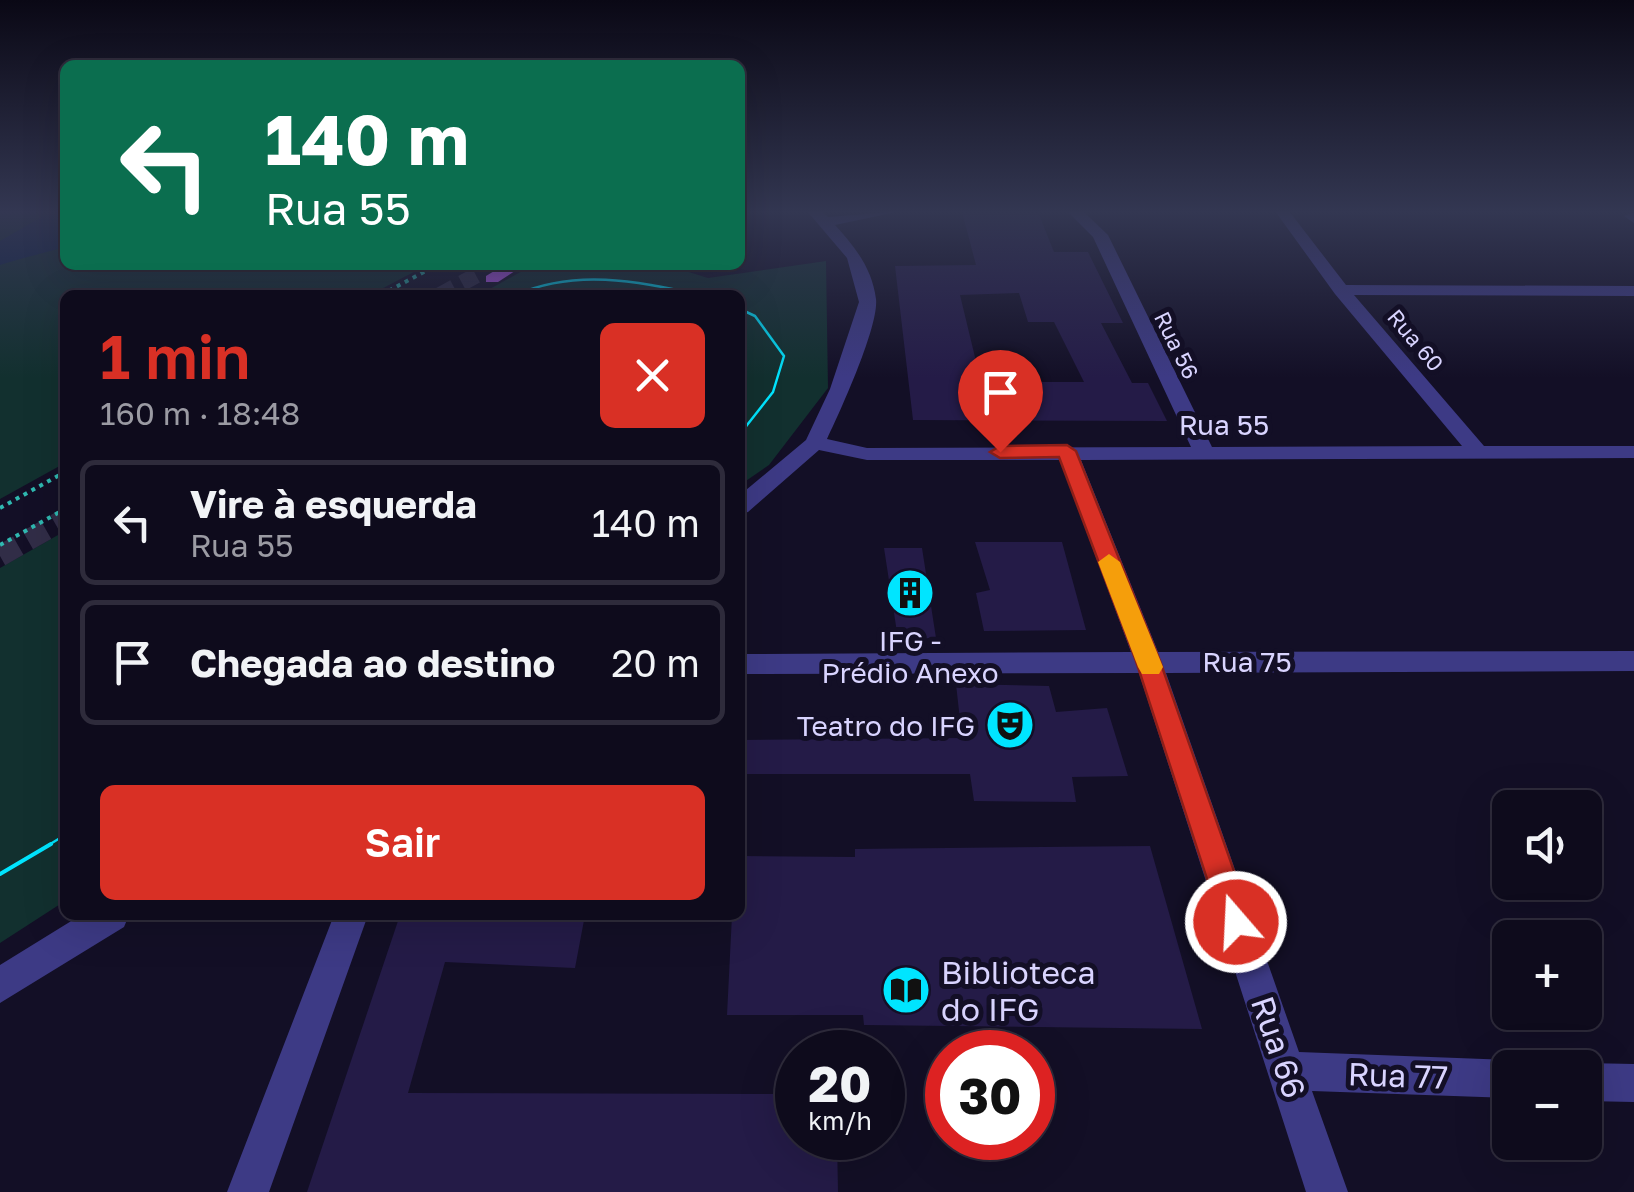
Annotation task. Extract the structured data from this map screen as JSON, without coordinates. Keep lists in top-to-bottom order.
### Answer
{
  "streets": {
    "street": [
      "Rua 60",
      "Rua 56",
      "Rua 55",
      "Rua 75",
      "Rua 66",
      "Rua 77"
    ]
  },
  "crossings": [
    ["Rua 60", "Rua 55"],
    ["Rua 56", "Rua 55"],
    ["Rua 55", "Rua 66"],
    ["Rua 75", "Rua 66"],
    ["Rua 66", "Rua 77"]
  ],
  "places": {
    "building": ["IFG - Prédio Anexo"],
    "theatre": ["Teatro do IFG"],
    "library": ["Biblioteca do IFG"]
  },
  "page": {
    "turn": ["140 m", "Rua 55"],
    "heading": ["1 min", "160 m · 18:48"],
    "list": [
      {
        "name": "Vire à esquerda",
        "note": "Rua 55",
        "value": "140 m"
      },
      {
        "name": "Chegada ao destino",
        "value": "20 m"
      }
    ],
    "buttons": "Sair",
    "map_buttons": ["+", "−"],
    "speed": "20 km/h",
    "limit": "30"
  }
}
